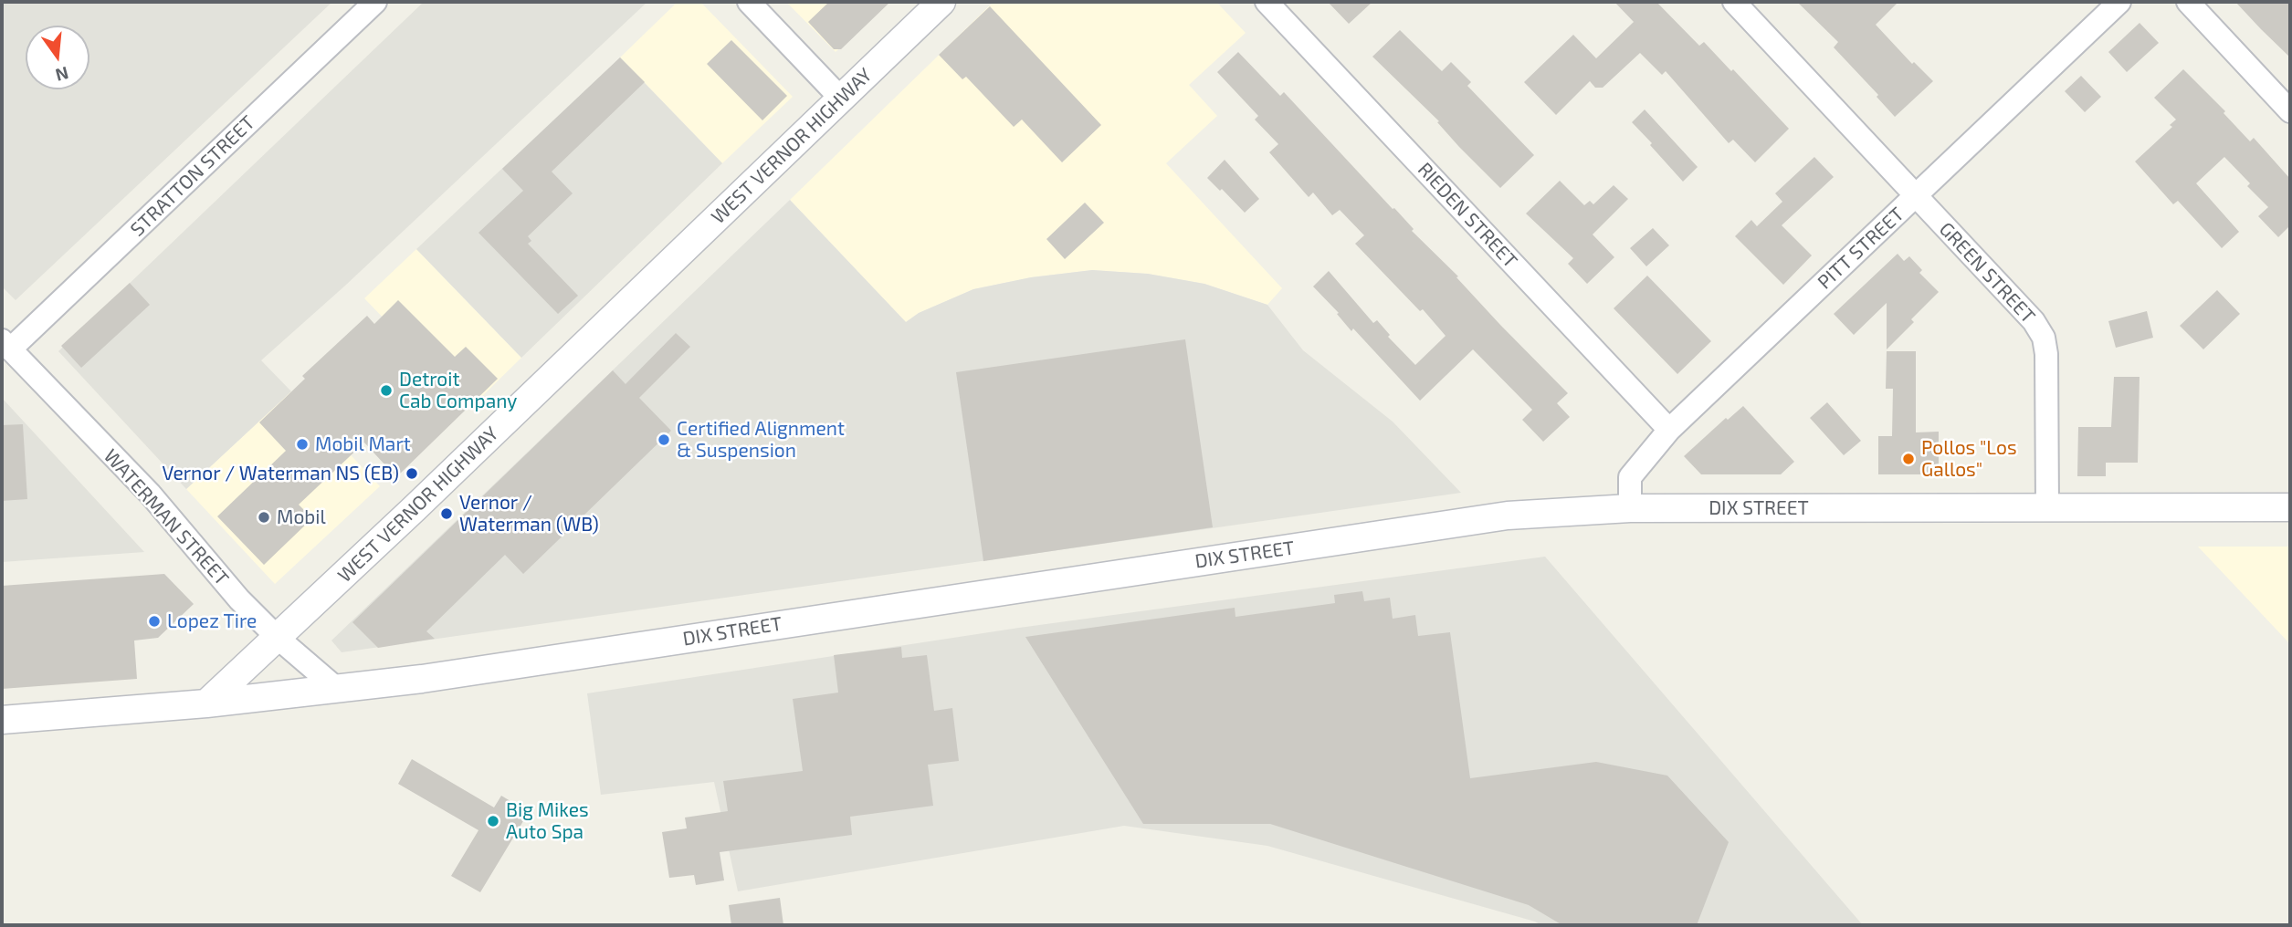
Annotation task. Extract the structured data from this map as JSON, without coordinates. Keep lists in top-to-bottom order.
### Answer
{
  "streets": {
    "street": [
      "WEST VERNOR HIGHWAY",
      "STRATTON STREET",
      "RIEDEN STREET",
      "PITT STREET",
      "GREEN STREET",
      "DIX STREET",
      "WATERMAN STREET"
    ]
  },
  "crossings": [
    ["WEST VERNOR HIGHWAY", "DIX STREET"],
    ["WEST VERNOR HIGHWAY", "WATERMAN STREET"],
    ["STRATTON STREET", "WATERMAN STREET"],
    ["RIEDEN STREET", "PITT STREET"],
    ["PITT STREET", "GREEN STREET"],
    ["PITT STREET", "DIX STREET"],
    ["GREEN STREET", "DIX STREET"],
    ["DIX STREET", "WATERMAN STREET"]
  ],
  "places": [
    "Detroit Cab Company",
    "Certified Alignment & Suspension",
    "Mobil Mart",
    "Pollos \"Los Gallos\"",
    "Vernor / Waterman NS (EB)",
    "Vernor / Waterman (WB)",
    "Mobil",
    "Lopez Tire",
    "Big Mikes Auto Spa"
  ],
  "north": "bottom"
}
